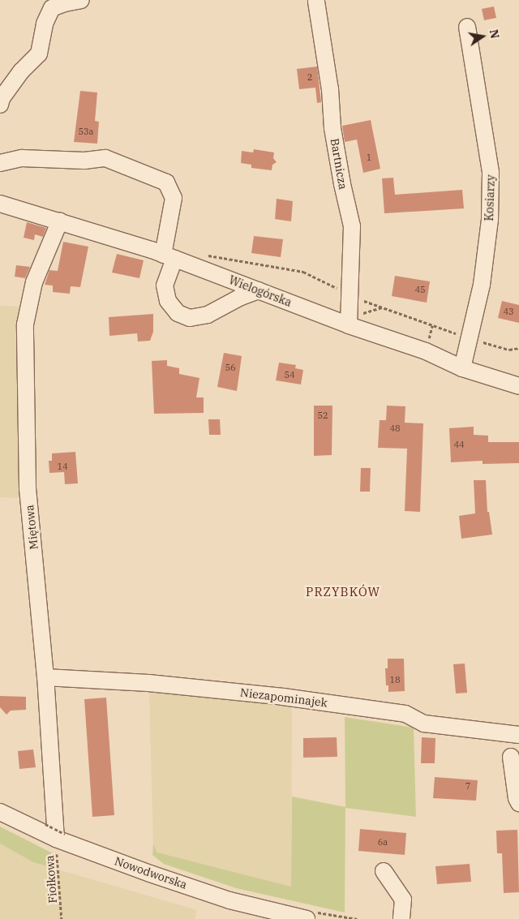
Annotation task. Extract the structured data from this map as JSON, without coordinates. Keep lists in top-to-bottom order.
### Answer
{
  "streets": {
    "street": [
      "Bartnicza",
      "Kosiarzy",
      "Wielogórska",
      "Miętowa",
      "Niezapominajek",
      "Nowodworska"
    ],
    "path": ["Fiołkowa"]
  },
  "crossings": [
    ["Bartnicza", "Wielogórska"],
    ["Kosiarzy", "Wielogórska"],
    ["Wielogórska", "Miętowa"],
    ["Miętowa", "Niezapominajek"],
    ["Miętowa", "Nowodworska"],
    ["Miętowa", "Fiołkowa"],
    ["Nowodworska", "Fiołkowa"]
  ],
  "districts": ["PRZYBKÓW"],
  "house_numbers": [
    "2",
    "53a",
    "1",
    "45",
    "43",
    "56",
    "54",
    "52",
    "48",
    "44",
    "14",
    "18",
    "7",
    "6a"
  ],
  "north": "right"
}
